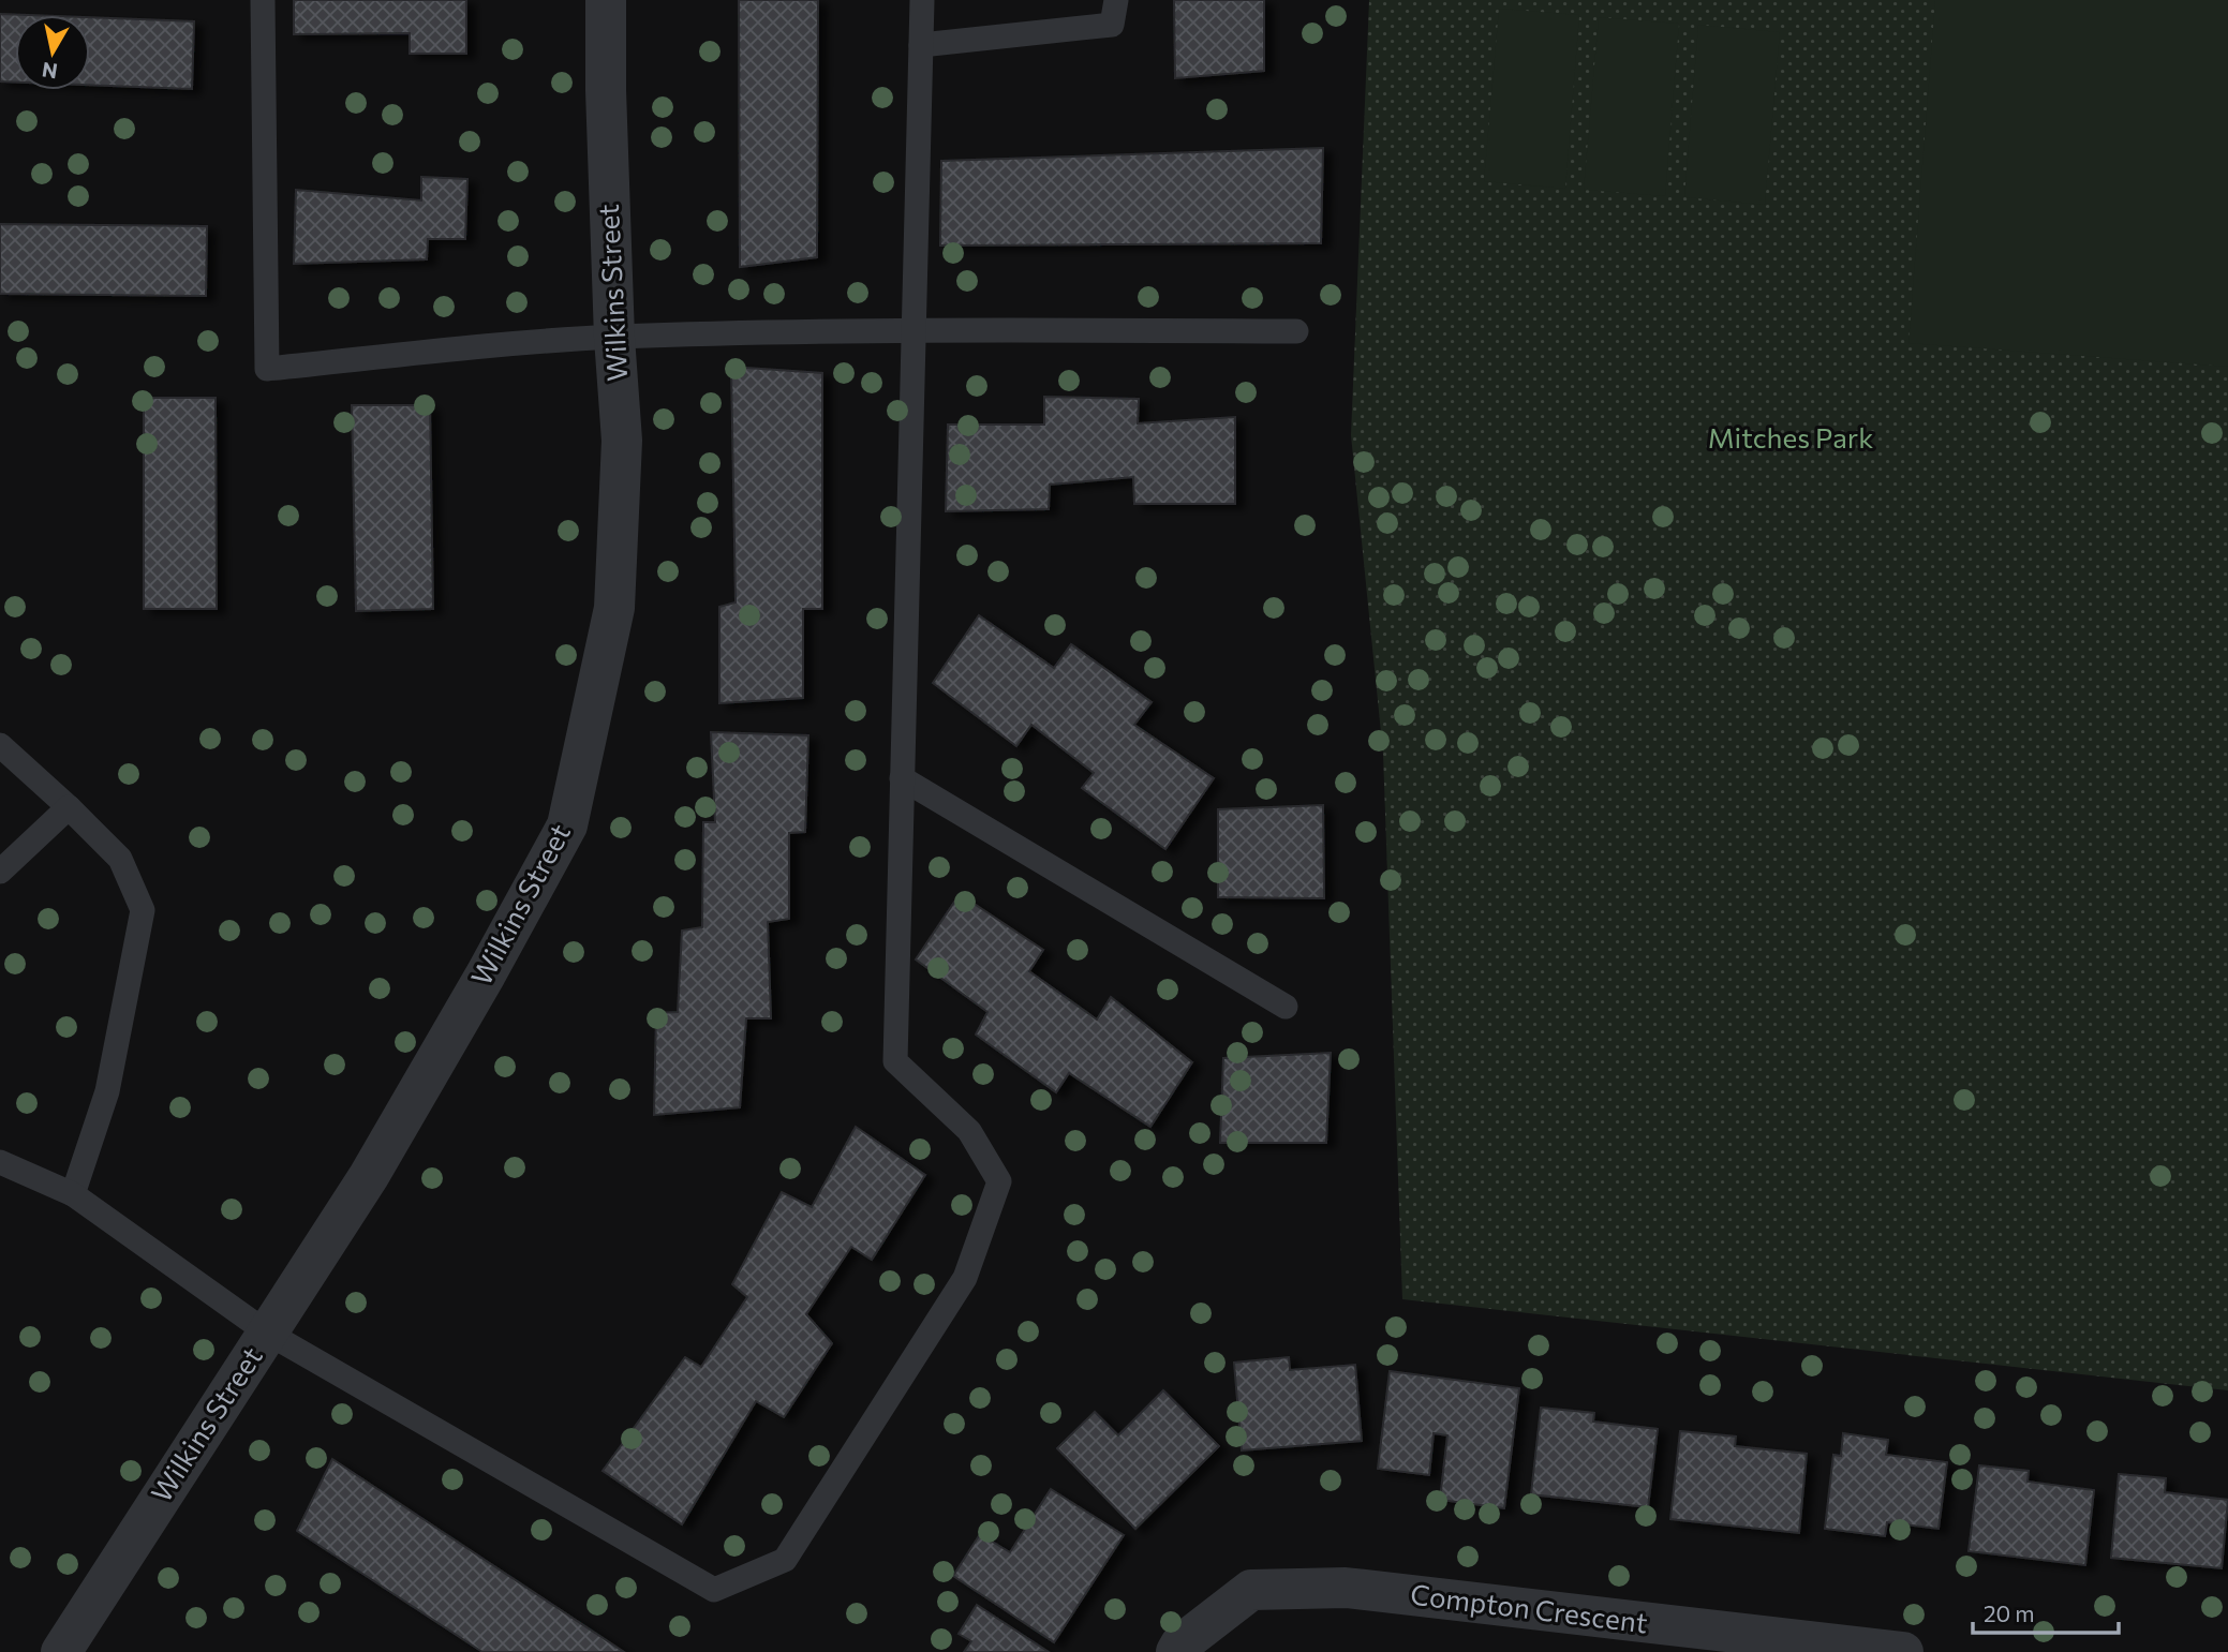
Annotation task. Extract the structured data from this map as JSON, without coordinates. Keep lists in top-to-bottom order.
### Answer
{
  "streets": {
    "street": ["Wilkins Street", "Compton Crescent"]
  },
  "parks": ["Mitches Park"],
  "scale_bar": "20 m",
  "north": "bottom"
}
